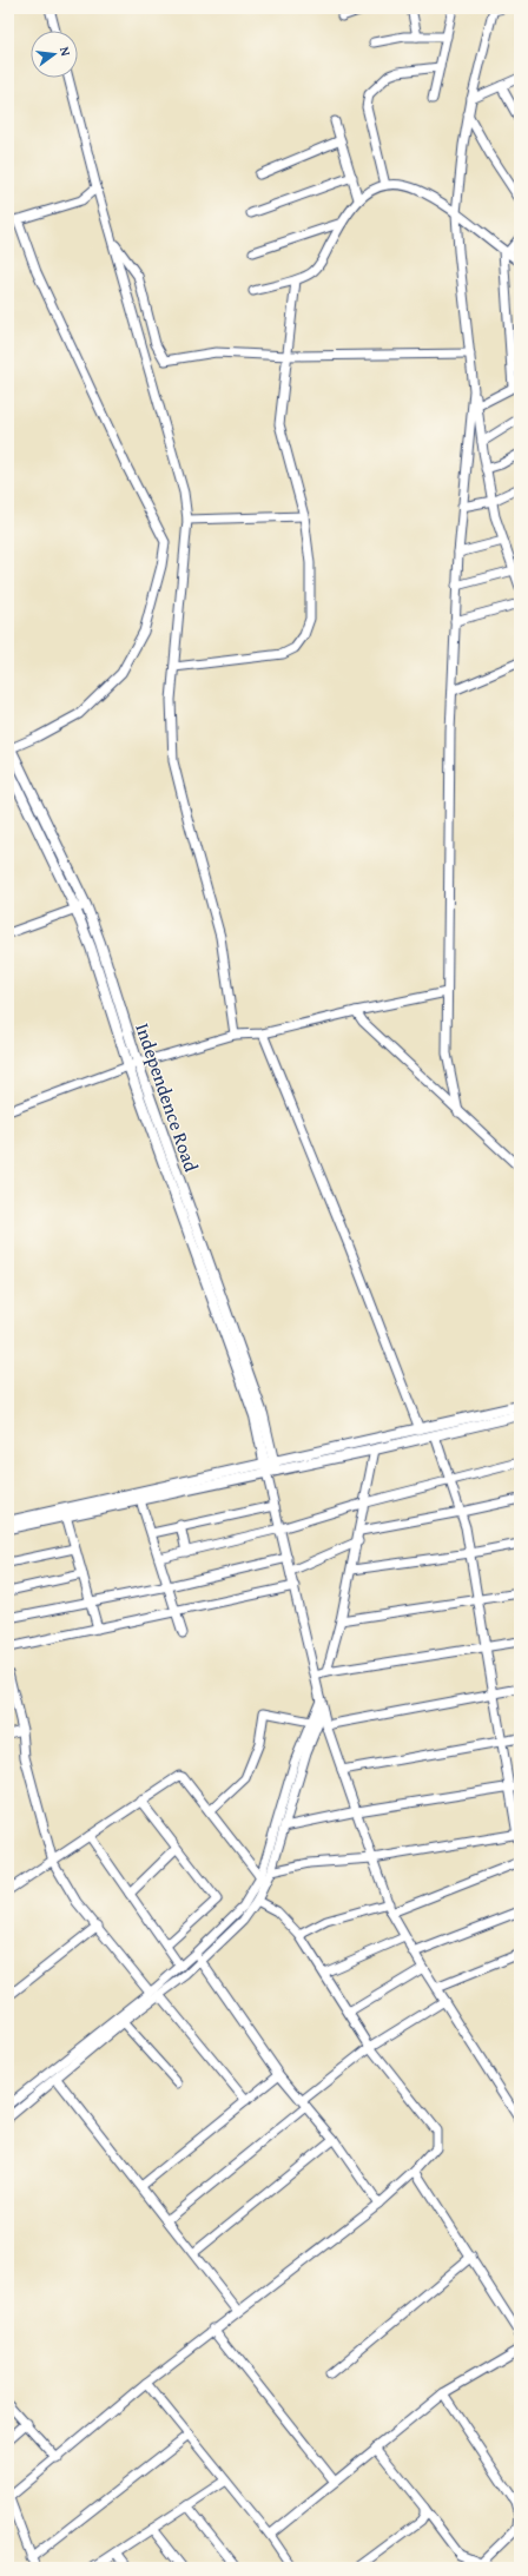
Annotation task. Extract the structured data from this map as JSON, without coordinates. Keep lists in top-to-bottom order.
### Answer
{
  "streets": {
    "main road": ["Independence Road"]
  },
  "north": "right"
}
